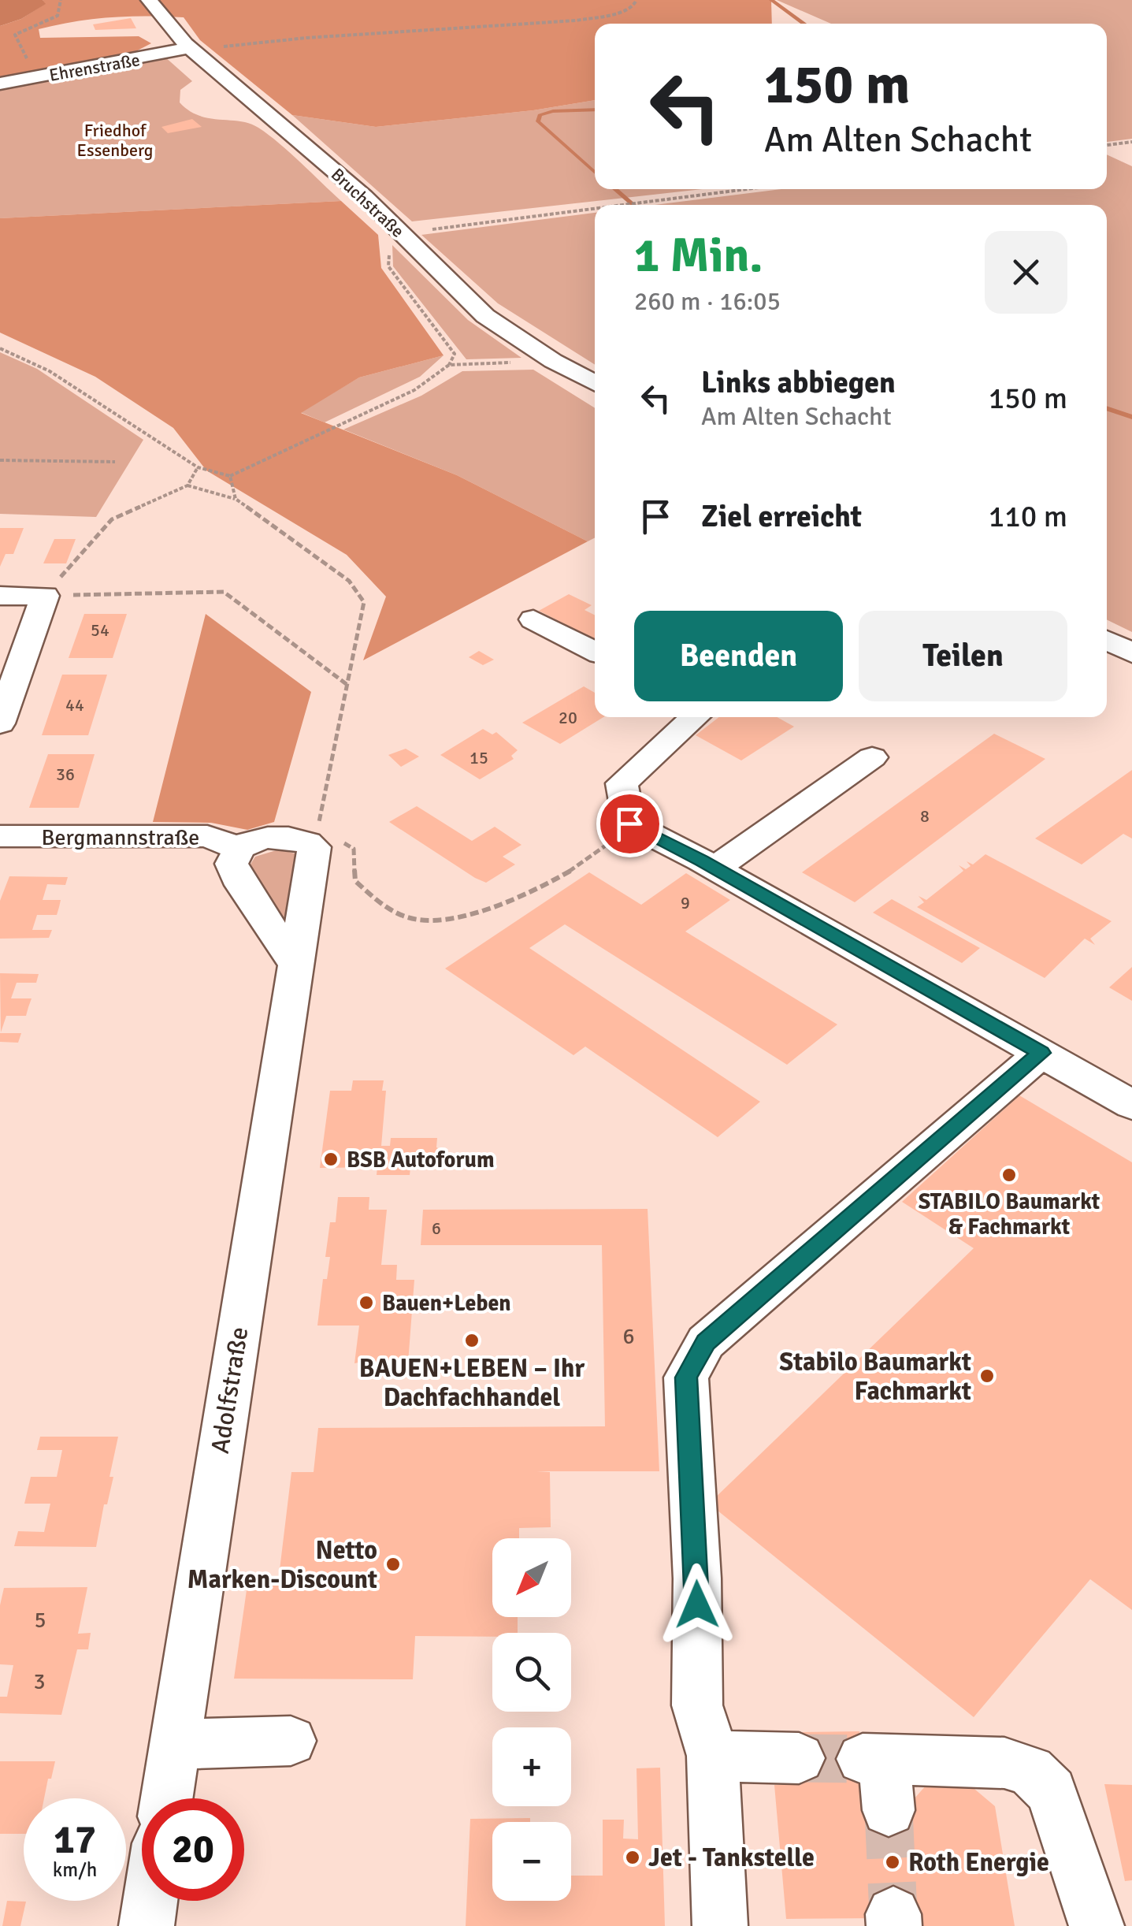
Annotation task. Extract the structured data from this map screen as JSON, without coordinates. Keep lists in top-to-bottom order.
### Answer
{
  "streets": {
    "street": [
      "Ehrenstraße",
      "Bruchstraße",
      "Bergmannstraße",
      "Adolfstraße"
    ]
  },
  "crossings": [
    ["Ehrenstraße", "Bruchstraße"]
  ],
  "parks": ["Friedhof Essenberg"],
  "places": [
    "BSB Autoforum",
    "STABILO Baumarkt & Fachmarkt",
    "Bauen+Leben",
    "BAUEN+LEBEN – Ihr Dachfachhandel",
    "Stabilo Baumarkt Fachmarkt",
    "Netto Marken-Discount",
    "Jet - Tankstelle",
    "Roth Energie"
  ],
  "house_numbers": [
    "54",
    "44",
    "20",
    "15",
    "36",
    "8",
    "9",
    "6",
    "6",
    "5",
    "3"
  ],
  "north": "bottom left",
  "page": {
    "turn": ["150 m", "Am Alten Schacht"],
    "heading": ["1 Min.", "260 m · 16:05"],
    "list": [
      {
        "name": "Links abbiegen",
        "note": "Am Alten Schacht",
        "value": "150 m"
      },
      {
        "name": "Ziel erreicht",
        "value": "110 m"
      }
    ],
    "buttons": ["Beenden", "Teilen"],
    "map_buttons": ["+", "−"],
    "speed": "17 km/h",
    "limit": "20"
  }
}
